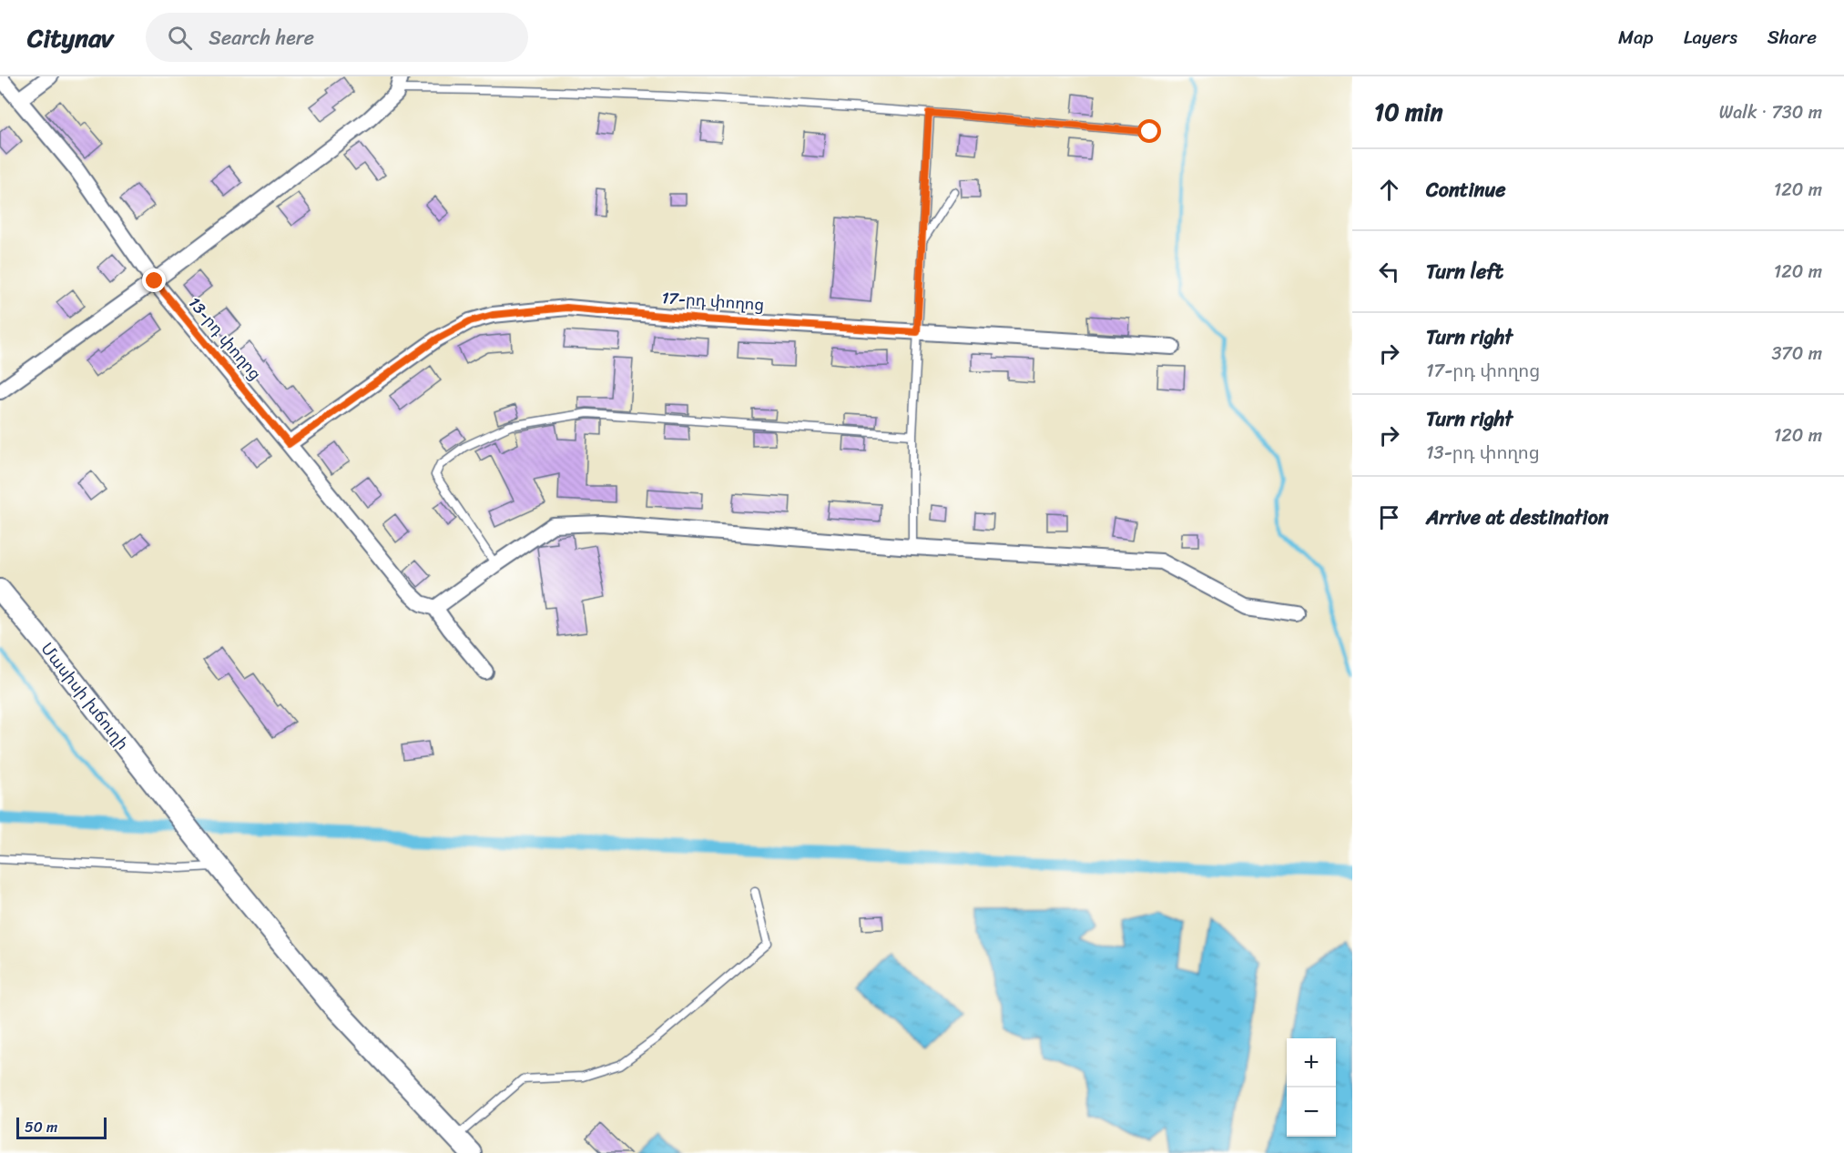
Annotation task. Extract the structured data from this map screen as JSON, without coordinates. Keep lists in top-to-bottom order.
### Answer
{
  "streets": {
    "main road": ["Մասիսի խճուղի"],
    "street": ["17-րդ փողոց", "13-րդ փողոց"]
  },
  "crossings": [
    ["17-րդ փողոց", "13-րդ փողոց"]
  ],
  "scale_bar": "50 m",
  "page": {
    "header": "Citynav",
    "search": "Search here",
    "nav": ["Map", "Layers", "Share"],
    "heading": ["10 min", "Walk · 730 m"],
    "list": [
      ["Continue", "120 m"],
      ["Turn left", "120 m"],
      ["Turn right", "17-րդ փողոց", "370 m"],
      ["Turn right", "13-րդ փողոց", "120 m"],
      "Arrive at destination"
    ],
    "map_buttons": ["+", "−"],
    "scale": "50 m"
  }
}
